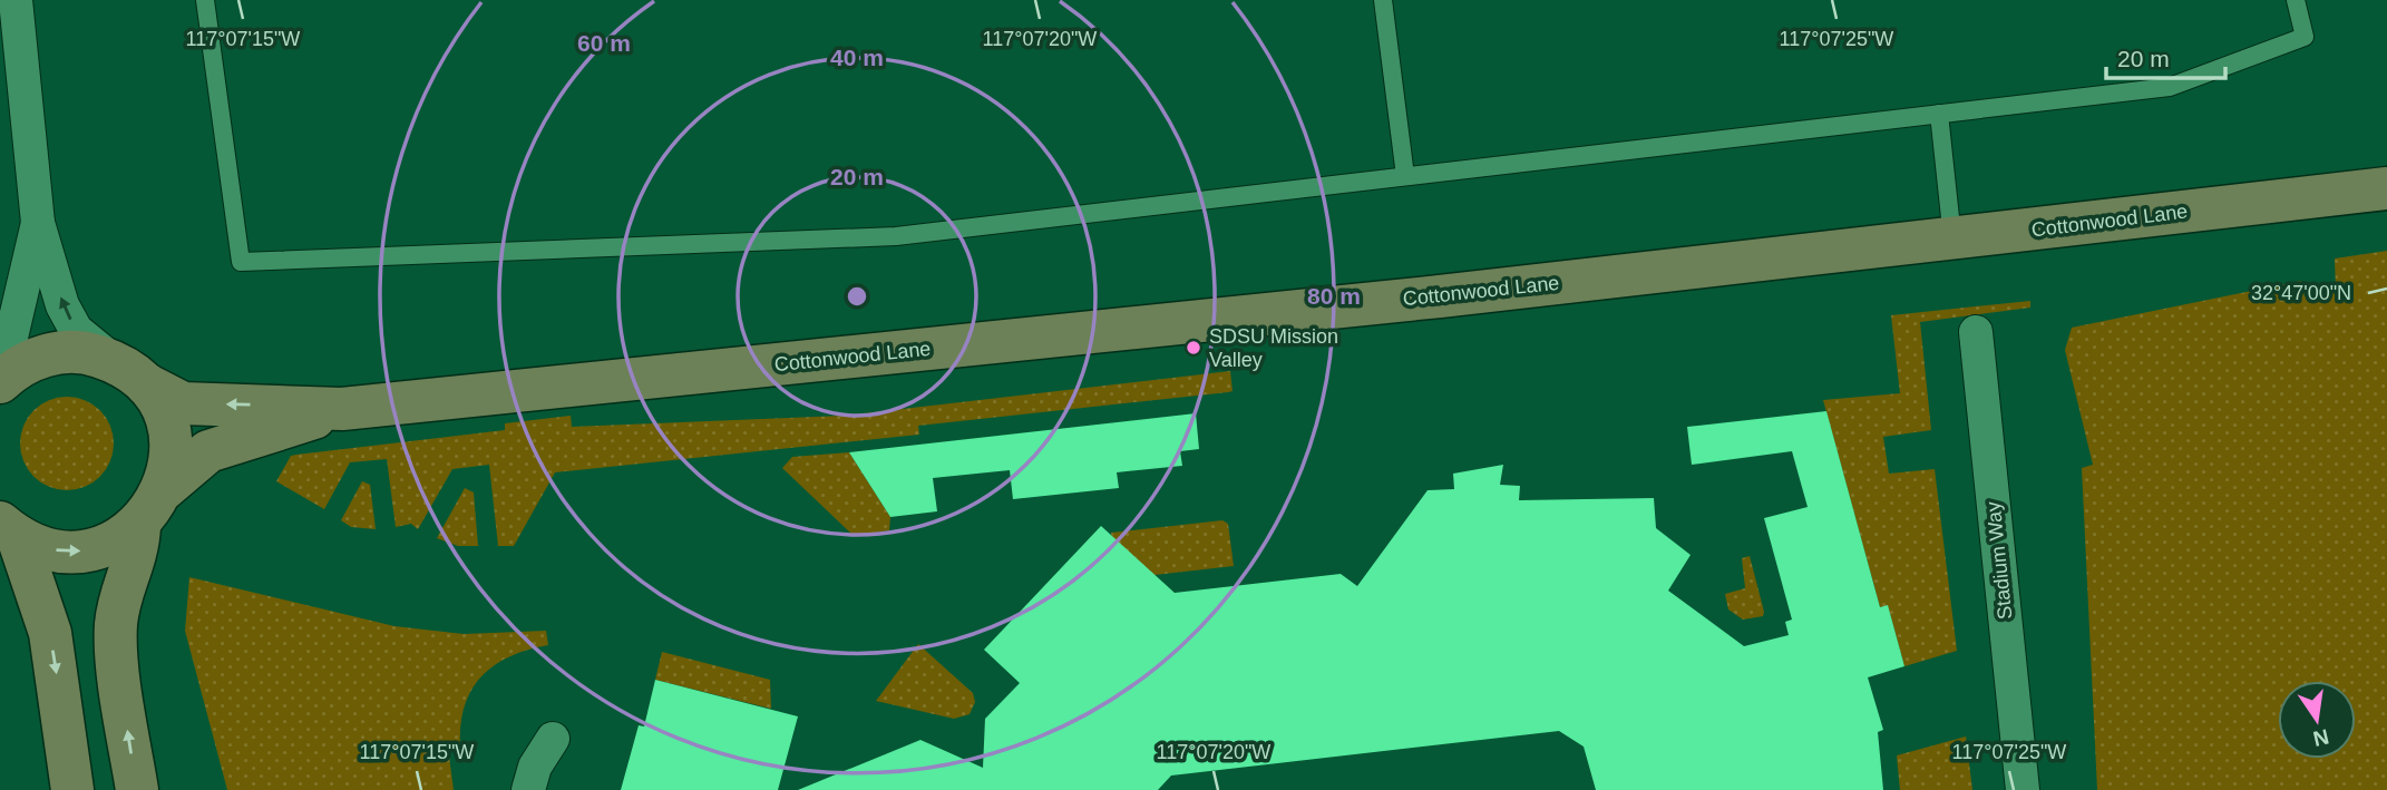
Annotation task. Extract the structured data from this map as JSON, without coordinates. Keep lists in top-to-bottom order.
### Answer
{
  "streets": {
    "street": ["Cottonwood Lane", "Stadium Way"]
  },
  "places": ["SDSU Mission Valley"],
  "scale_bar": "20 m",
  "north": "bottom",
  "coordinates": [
    "117°07'15\"W",
    "117°07'20\"W",
    "117°07'25\"W",
    "32°47'00\"N"
  ],
  "rings": [
    "60 m",
    "40 m",
    "20 m",
    "80 m"
  ]
}
